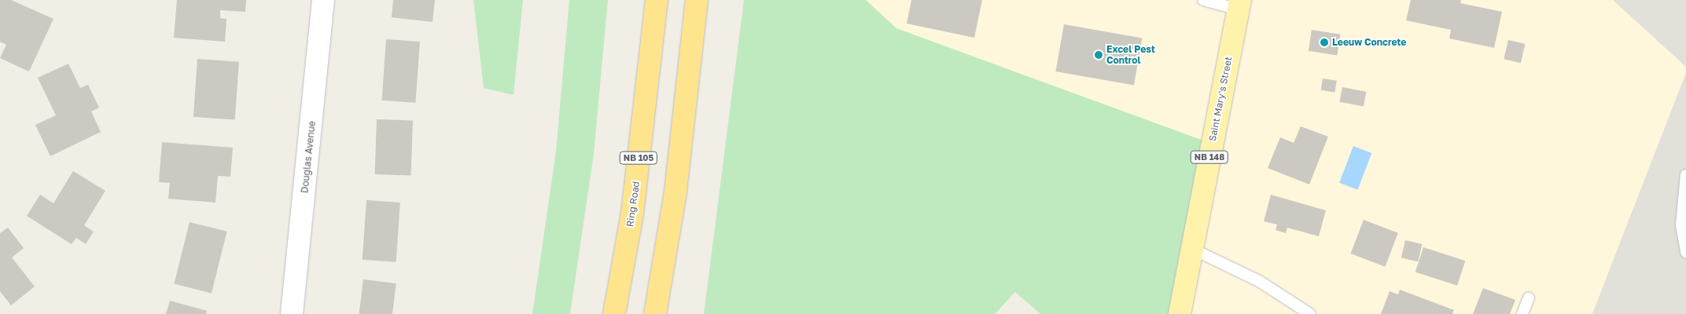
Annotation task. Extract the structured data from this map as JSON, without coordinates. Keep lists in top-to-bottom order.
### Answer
{
  "streets": {
    "highway": ["NB 105", "Ring Road"],
    "main road": ["Saint Mary's Street", "NB 148"],
    "street": ["Douglas Avenue"]
  },
  "places": ["Leeuw Concrete", "Excel Pest Control"]
}
